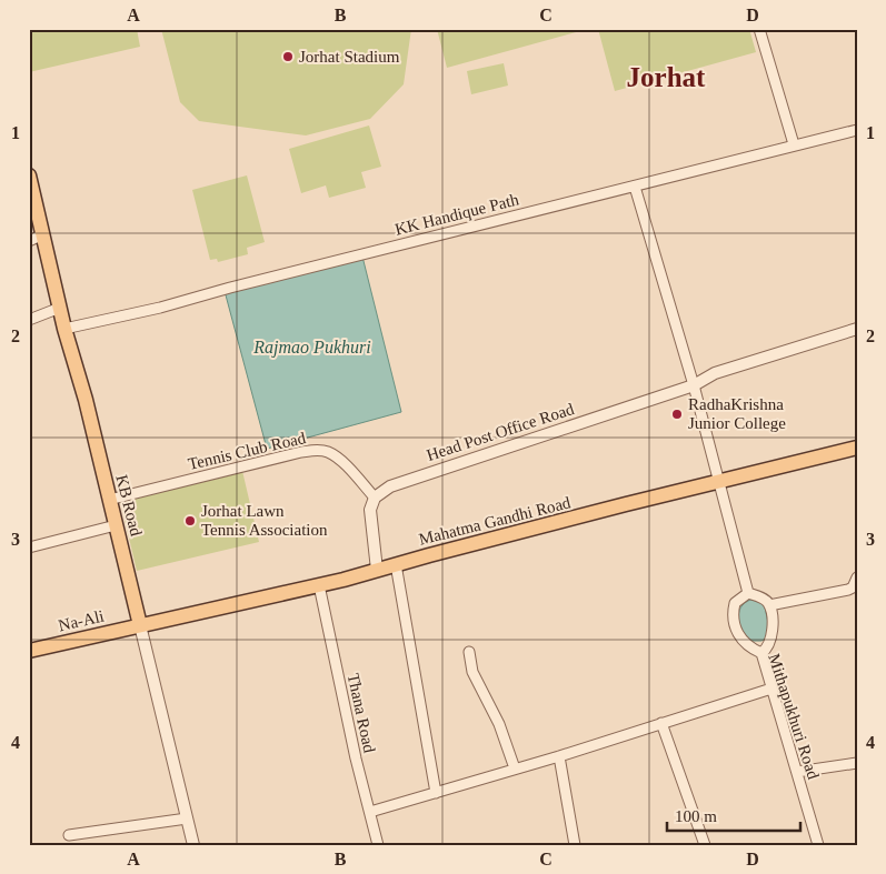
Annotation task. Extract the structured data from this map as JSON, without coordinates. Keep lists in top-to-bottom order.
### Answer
{
  "streets": {
    "main road": ["KB Road", "Mahatma Gandhi Road", "Na-Ali"],
    "street": [
      "KK Handique Path",
      "Head Post Office Road",
      "Tennis Club Road",
      "Thana Road",
      "Mithapukhuri Road"
    ]
  },
  "crossings": [
    ["KK Handique Path", "KB Road"],
    ["Head Post Office Road", "Tennis Club Road"],
    ["Tennis Club Road", "KB Road"],
    ["KB Road", "Mahatma Gandhi Road"],
    ["KB Road", "Na-Ali"],
    ["Mahatma Gandhi Road", "Na-Ali"],
    ["Mahatma Gandhi Road", "Thana Road"]
  ],
  "districts": ["Jorhat"],
  "water": ["Rajmao Pukhuri"],
  "places": ["Jorhat Stadium", "RadhaKrishna Junior College", "Jorhat Lawn Tennis Association"],
  "scale_bar": "100 m",
  "grid": {
    "columns": [
      "A",
      "B",
      "C",
      "D"
    ],
    "rows": [
      "1",
      "2",
      "3",
      "4"
    ]
  }
}
